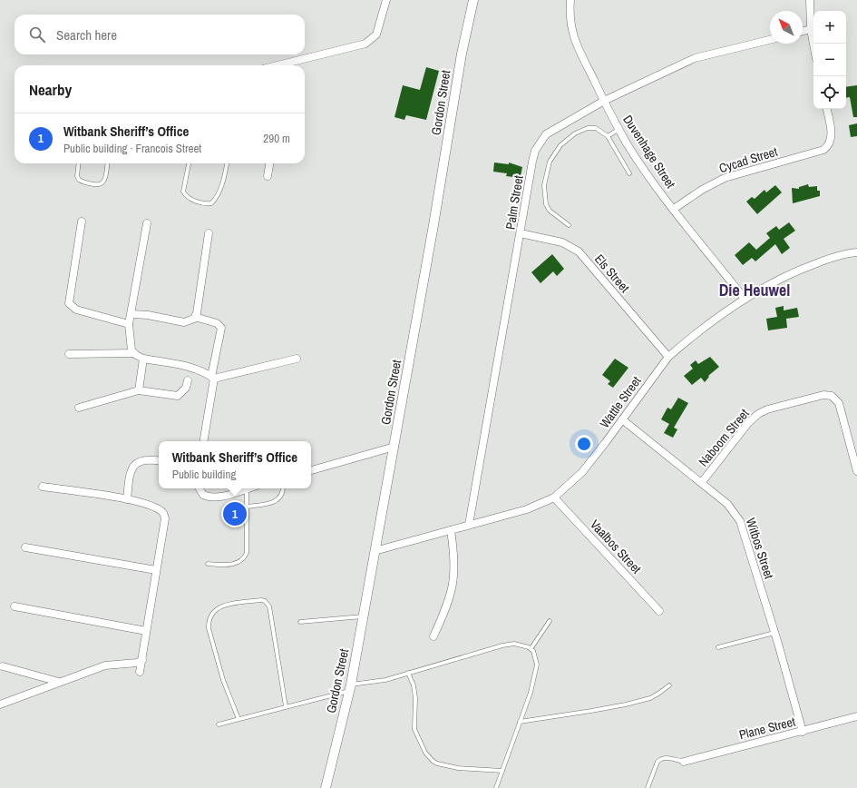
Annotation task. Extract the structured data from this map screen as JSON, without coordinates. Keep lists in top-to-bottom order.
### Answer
{
  "streets": {
    "street": [
      "Gordon Street",
      "Duvenhage Street",
      "Cycad Street",
      "Palm Street",
      "Els Street",
      "Wattle Street",
      "Naboom Street",
      "Vaalbos Street",
      "Witbos Street",
      "Plane Street"
    ]
  },
  "crossings": [
    ["Gordon Street", "Wattle Street"],
    ["Duvenhage Street", "Cycad Street"],
    ["Duvenhage Street", "Palm Street"],
    ["Duvenhage Street", "Wattle Street"],
    ["Palm Street", "Els Street"],
    ["Palm Street", "Wattle Street"],
    ["Els Street", "Wattle Street"],
    ["Wattle Street", "Vaalbos Street"],
    ["Wattle Street", "Witbos Street"],
    ["Naboom Street", "Witbos Street"],
    ["Witbos Street", "Plane Street"]
  ],
  "districts": ["Die Heuwel"],
  "north": "top left",
  "page": {
    "map_buttons": ["+", "−"],
    "search": "Search here",
    "heading": "Nearby",
    "list": [
      {
        "mark": "1",
        "name": "Witbank Sheriff’s Office",
        "note": "Public building · Francois Street",
        "value": "290 m"
      }
    ],
    "popup": ["Witbank Sheriff’s Office", "Public building"],
    "pins": "1"
  }
}
